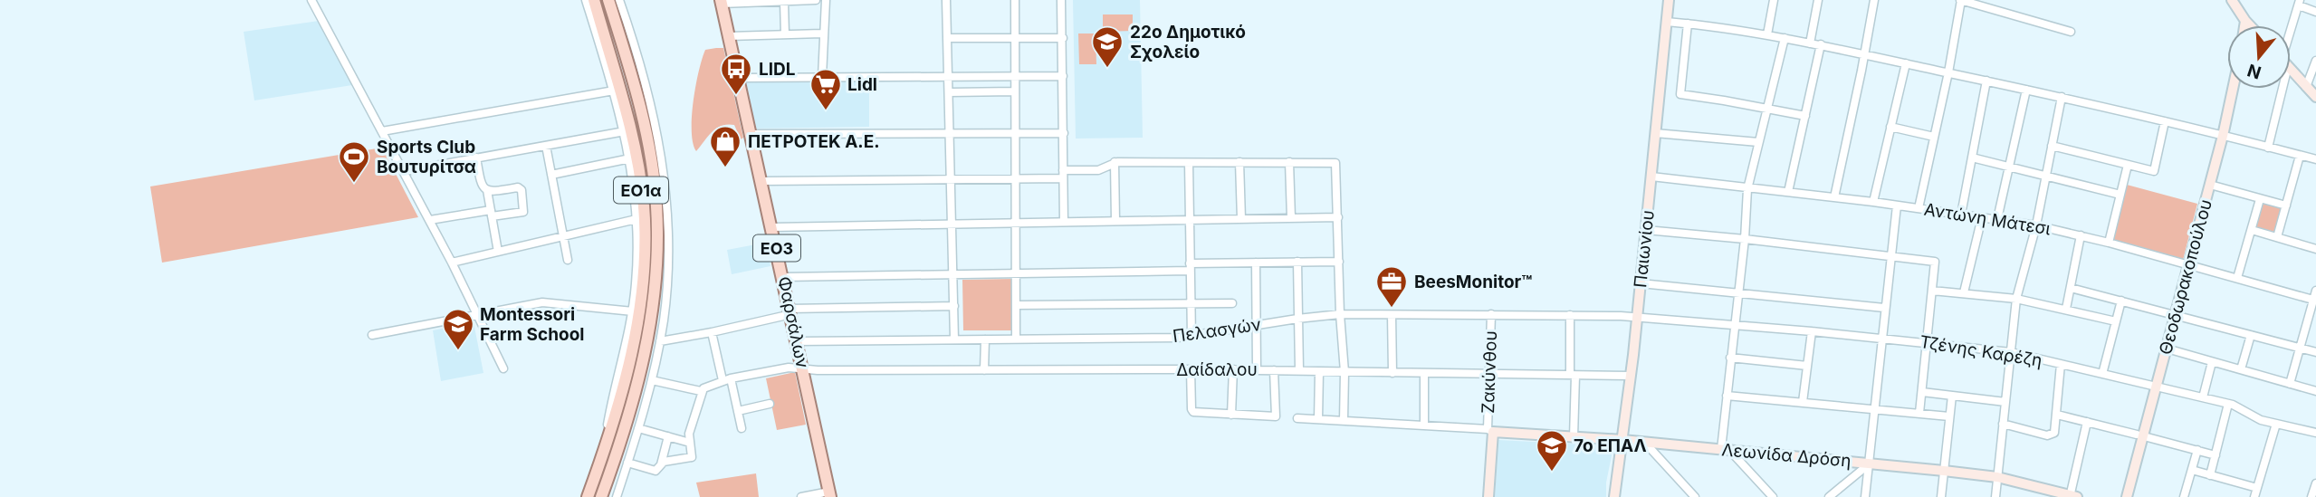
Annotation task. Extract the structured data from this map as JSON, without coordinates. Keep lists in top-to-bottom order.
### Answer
{
  "streets": {
    "main road": ["ΕΟ1α", "ΕΟ3", "Φαρσάλων"],
    "street": [
      "Αντώνη Μάτεσι",
      "Παιωνίου",
      "Θεοδωρακοπούλου",
      "Πελασγών",
      "Τζένης Καρέζη",
      "Δαίδαλου",
      "Ζακύνθου",
      "Λεωνίδα Δρόση"
    ]
  },
  "crossings": [
    ["Αντώνη Μάτεσι", "Παιωνίου"],
    ["Αντώνη Μάτεσι", "Θεοδωρακοπούλου"],
    ["Παιωνίου", "Πελασγών"],
    ["Παιωνίου", "Τζένης Καρέζη"],
    ["Παιωνίου", "Δαίδαλου"],
    ["Παιωνίου", "Λεωνίδα Δρόση"],
    ["Θεοδωρακοπούλου", "Τζένης Καρέζη"],
    ["Φαρσάλων", "Πελασγών"],
    ["Φαρσάλων", "Δαίδαλου"],
    ["Πελασγών", "Τζένης Καρέζη"],
    ["Πελασγών", "Ζακύνθου"],
    ["Δαίδαλου", "Ζακύνθου"],
    ["Ζακύνθου", "Λεωνίδα Δρόση"]
  ],
  "places": {
    "school or university": ["22ο Δημοτικό Σχολείο", "Montessori Farm School", "7ο ΕΠΑΛ"],
    "bus stop": ["LIDL"],
    "supermarket": ["Lidl"],
    "shop": ["ΠΕΤΡΟΤΕΚ Α.Ε."],
    "sports": ["Sports Club Βουτυρίτσα"],
    "office": ["BeesMonitor™"]
  },
  "north": "bottom"
}
